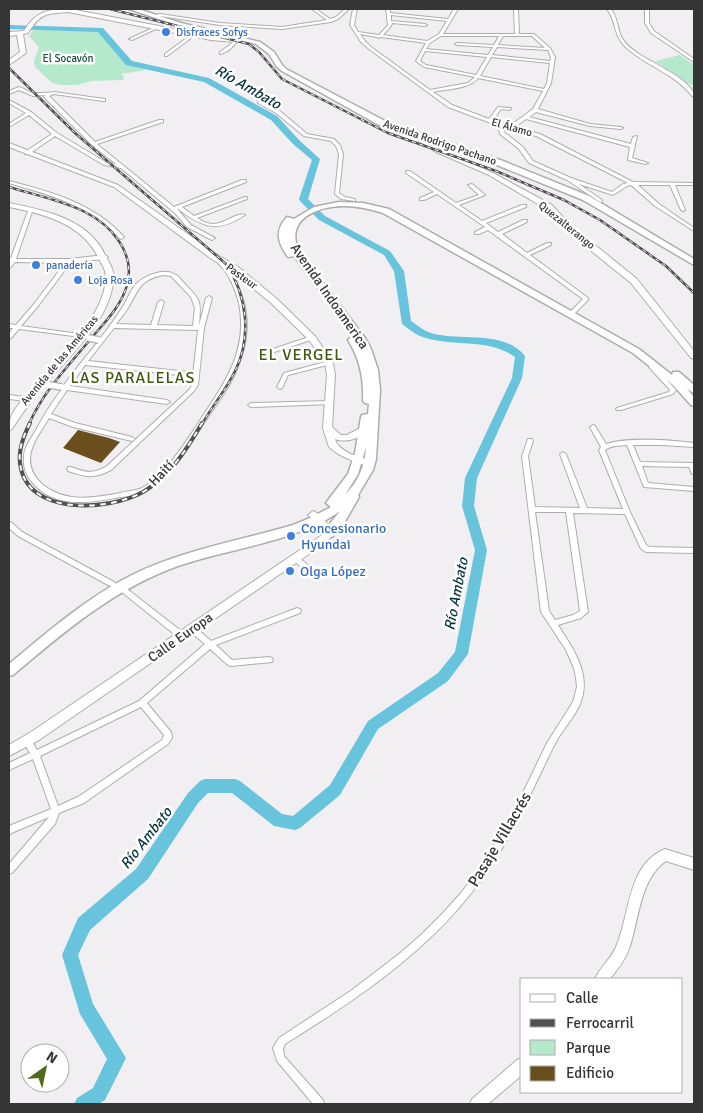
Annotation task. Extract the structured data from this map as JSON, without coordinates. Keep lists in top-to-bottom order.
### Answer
{
  "streets": {
    "main road": ["Avenida Rodrigo Pachano", "Avenida Indoamerica"],
    "street": [
      "El Álamo",
      "Quezalterango",
      "Pasteur",
      "Avenida de las Américas",
      "Haití",
      "Calle Europa",
      "Pasaje Villacrés"
    ]
  },
  "crossings": [
    ["Avenida Rodrigo Pachano", "Quezalterango"],
    ["Pasteur", "Haití"]
  ],
  "districts": ["EL VERGEL", "LAS PARALELAS"],
  "water": ["Río Ambato"],
  "parks": ["El Socavón"],
  "places": [
    "Disfraces Sofys",
    "panadería",
    "Loja Rosa",
    "Concesionario Hyundai",
    "Olga López"
  ],
  "legend": [
    "Calle",
    "Ferrocarril",
    "Parque",
    "Edificio"
  ],
  "north": "top right"
}
